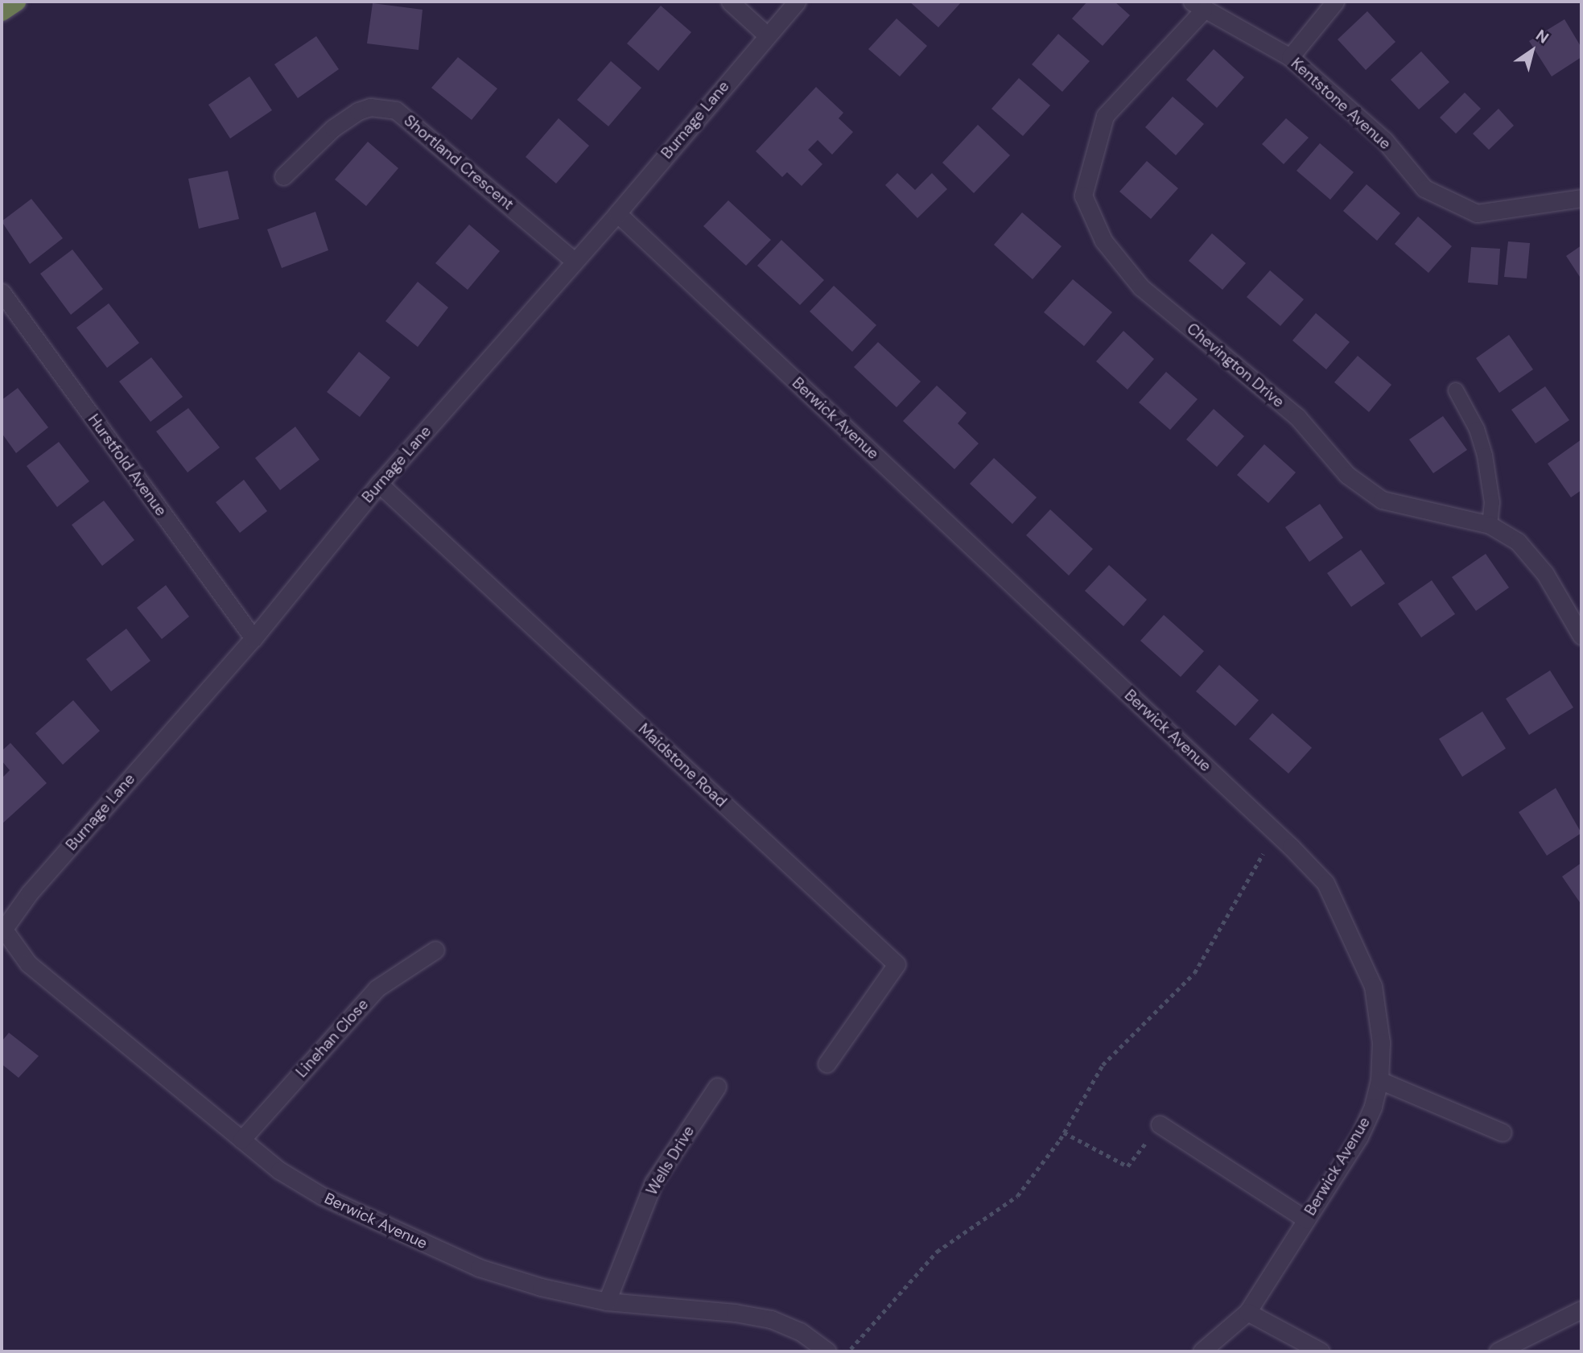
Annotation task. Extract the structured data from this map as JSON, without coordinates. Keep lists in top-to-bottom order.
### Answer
{
  "streets": {
    "street": [
      "Kentstone Avenue",
      "Burnage Lane",
      "Shortland Crescent",
      "Chevington Drive",
      "Berwick Avenue",
      "Hurstfold Avenue",
      "Maidstone Road",
      "Linehan Close",
      "Wells Drive"
    ]
  },
  "crossings": [
    ["Kentstone Avenue", "Chevington Drive"],
    ["Burnage Lane", "Shortland Crescent"],
    ["Burnage Lane", "Berwick Avenue"],
    ["Burnage Lane", "Hurstfold Avenue"],
    ["Burnage Lane", "Maidstone Road"],
    ["Berwick Avenue", "Linehan Close"],
    ["Berwick Avenue", "Wells Drive"]
  ],
  "north": "top right"
}
